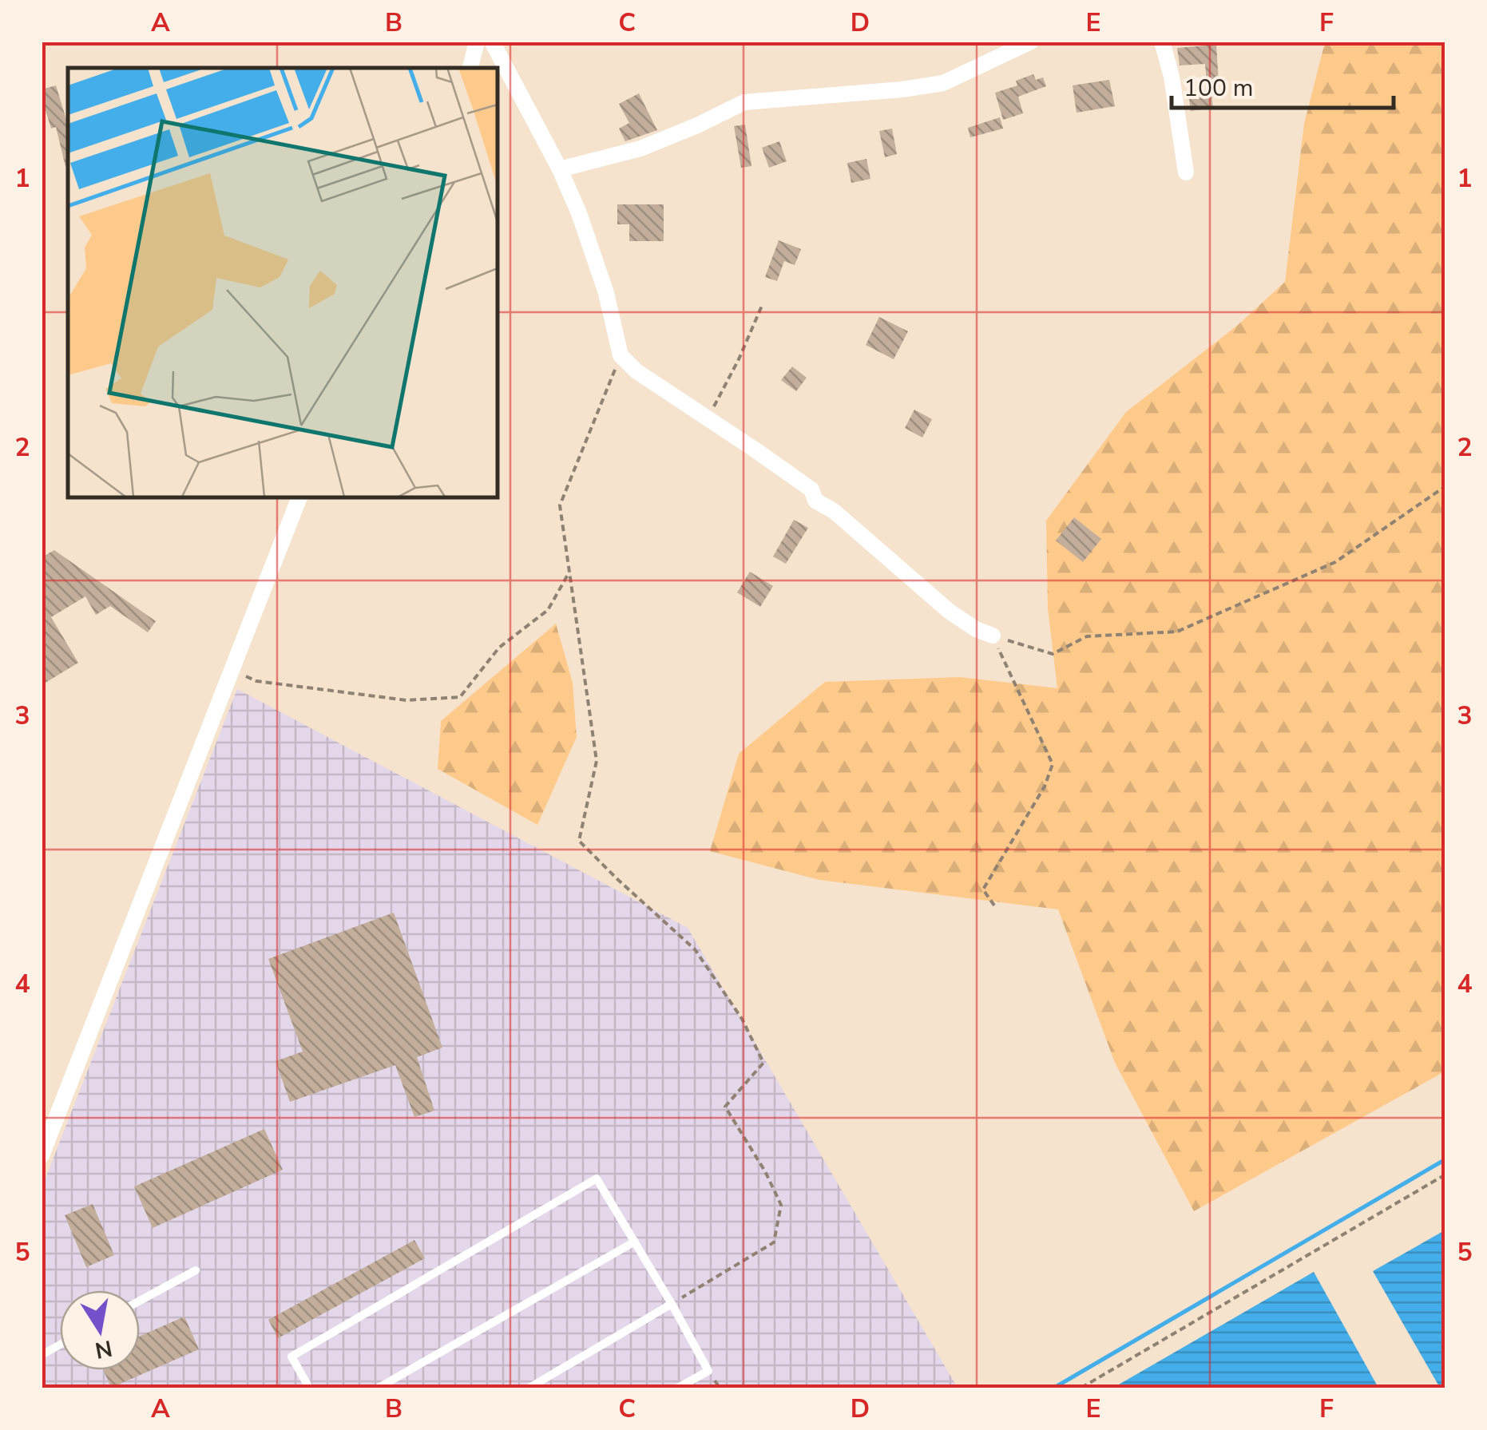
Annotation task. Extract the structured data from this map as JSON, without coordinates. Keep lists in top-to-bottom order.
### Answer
{
  "scale_bar": "100 m",
  "north": "bottom",
  "grid": {
    "columns": [
      "A",
      "B",
      "C",
      "D",
      "E",
      "F"
    ],
    "rows": [
      "1",
      "2",
      "3",
      "4",
      "5"
    ]
  }
}
